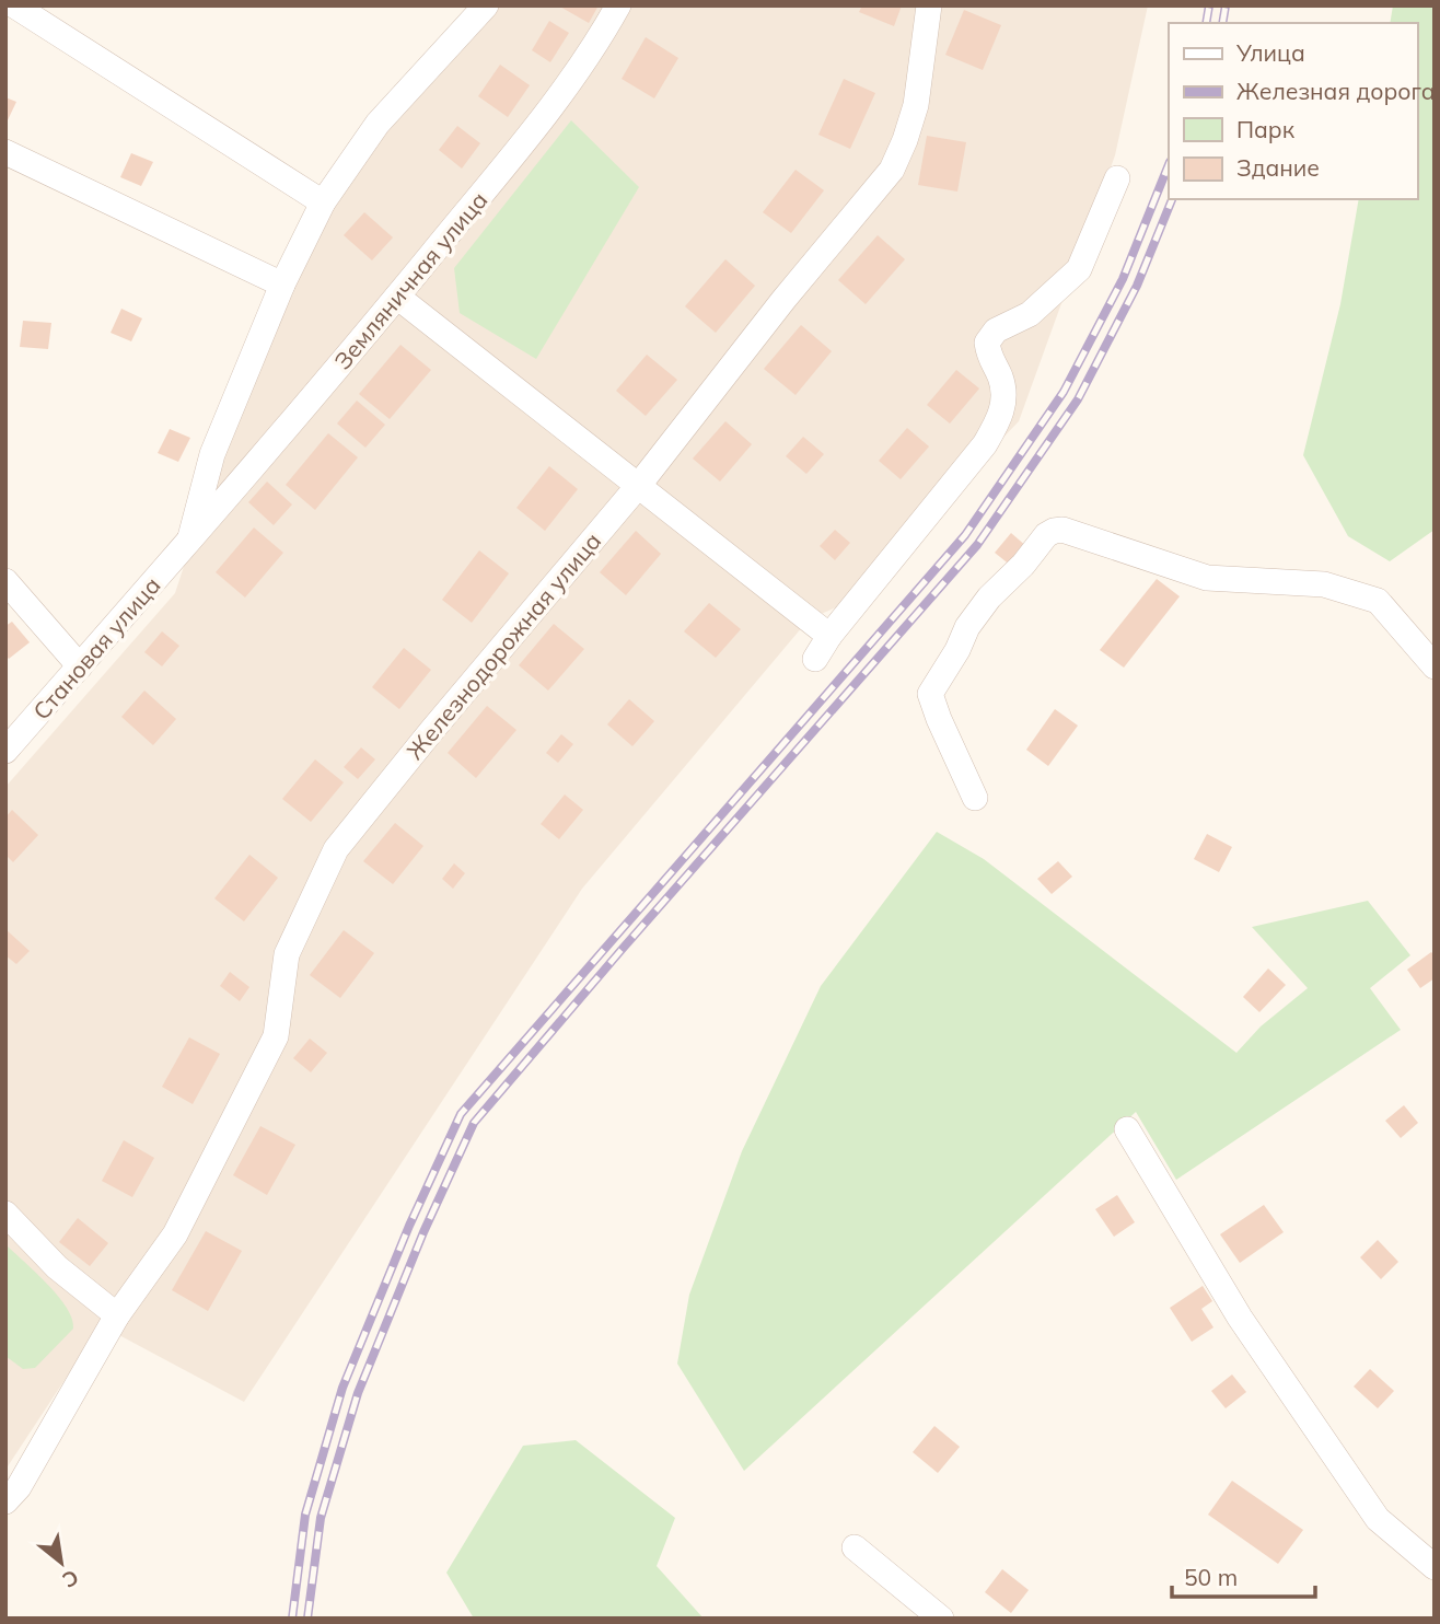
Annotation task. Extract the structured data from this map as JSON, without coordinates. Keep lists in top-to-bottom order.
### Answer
{
  "streets": {
    "street": ["Земляничная улица", "Железнодорожная улица", "Становая улица"]
  },
  "crossings": [
    ["Земляничная улица", "Становая улица"]
  ],
  "legend": [
    "Улица",
    "Железная дорога",
    "Парк",
    "Здание"
  ],
  "scale_bar": "50 m",
  "north": "bottom right"
}
